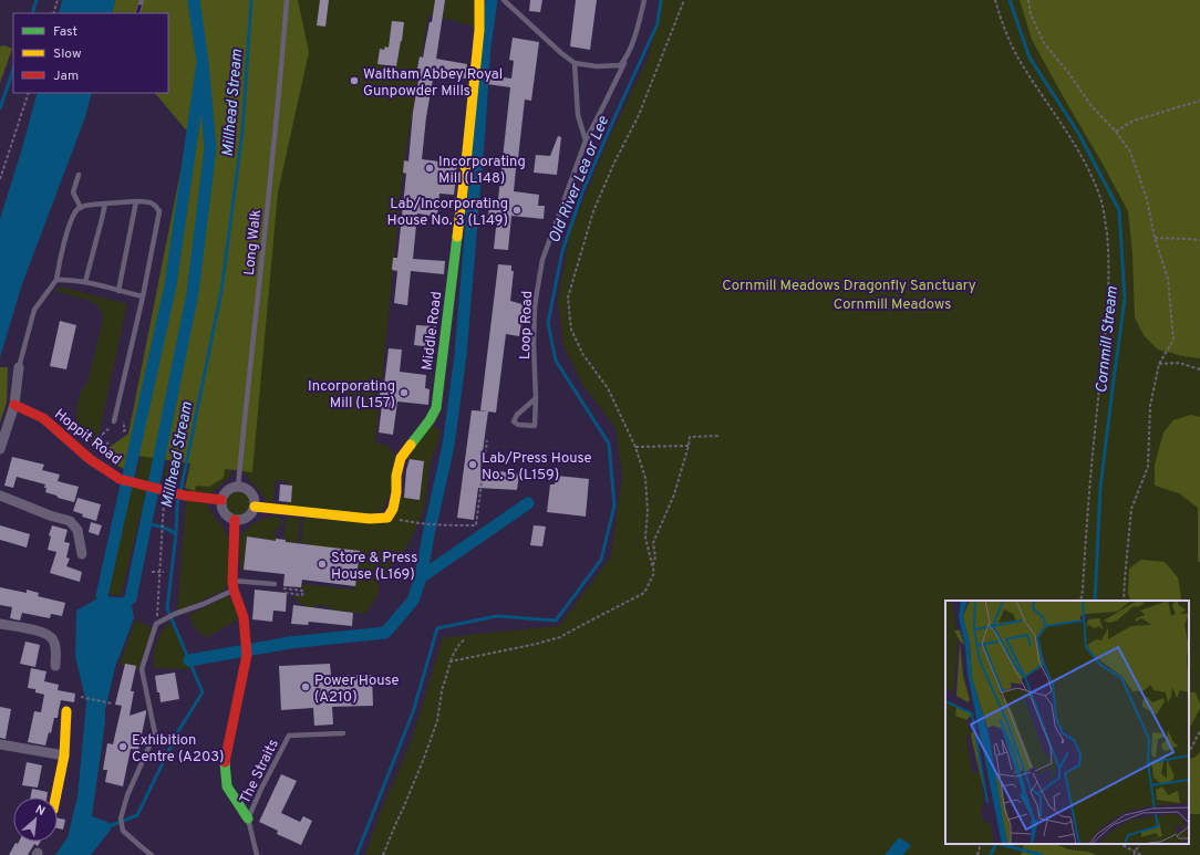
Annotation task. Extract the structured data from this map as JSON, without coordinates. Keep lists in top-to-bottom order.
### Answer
{
  "streets": {
    "street": ["Middle Road", "Hoppit Road"],
    "lane": ["Long Walk", "Loop Road", "The Straits"]
  },
  "crossings": [
    ["Long Walk", "Hoppit Road"]
  ],
  "water": ["Millhead Stream", "Old River Lea or Lee", "Cornmill Stream"],
  "parks": ["Cornmill Meadows Dragonfly Sanctuary", "Cornmill Meadows"],
  "places": [
    "Waltham Abbey Royal Gunpowder Mills",
    "Incorporating Mill (L148)",
    "Lab/Incorporating House No. 3 (L149)",
    "Incorporating Mill (L157)",
    "Lab/Press House No. 5 (L159)",
    "Store & Press House (L169)",
    "Power House (A210)",
    "Exhibition Centre (A203)"
  ],
  "legend": ["Fast", "Slow", "Jam"],
  "north": "top right"
}
